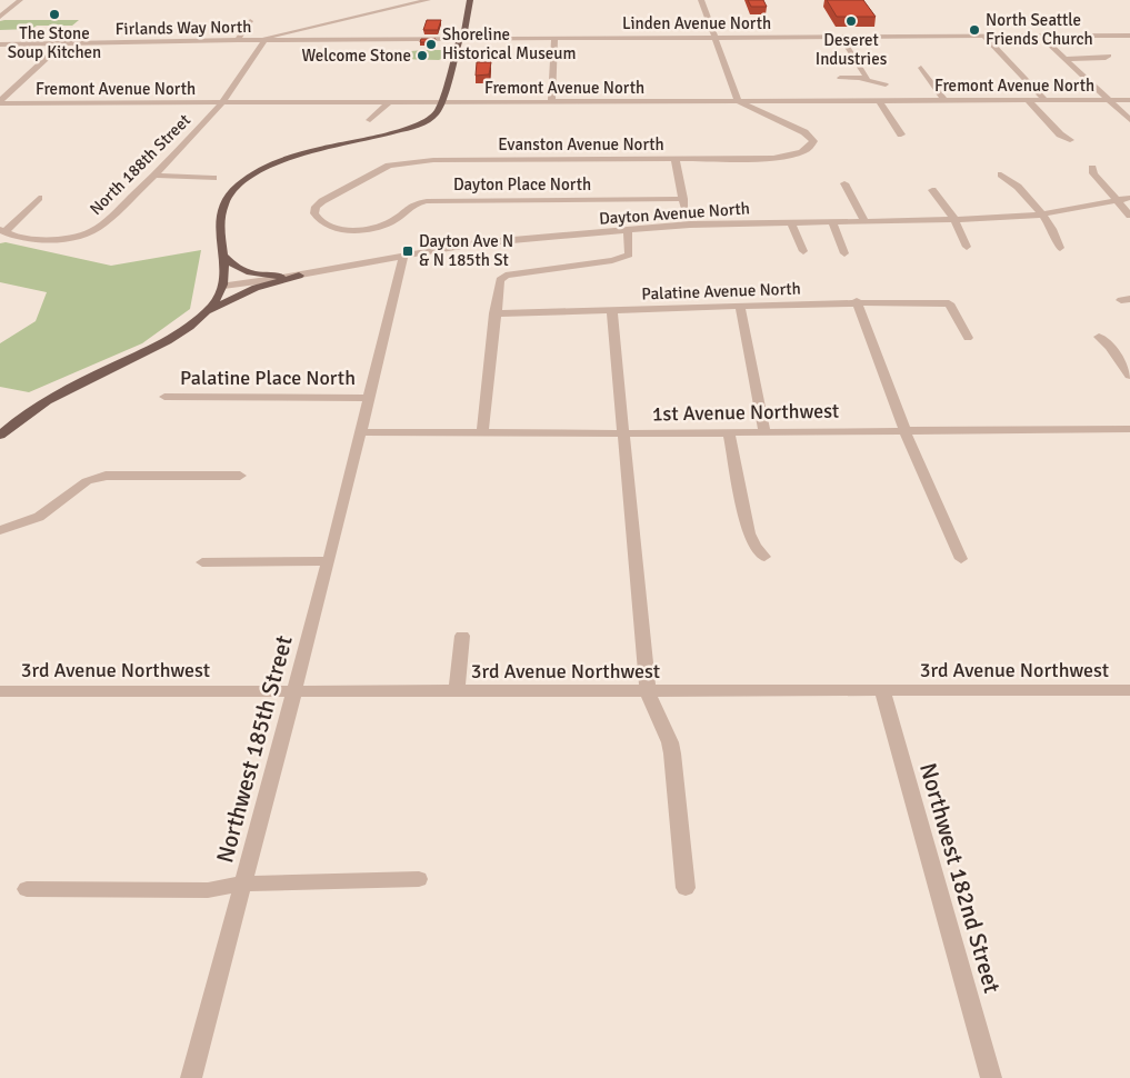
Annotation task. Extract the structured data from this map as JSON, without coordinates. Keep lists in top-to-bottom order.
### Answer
{
  "streets": {
    "street": [
      "Linden Avenue North",
      "Firlands Way North",
      "Fremont Avenue North",
      "Evanston Avenue North",
      "North 188th Street",
      "Dayton Place North",
      "Dayton Avenue North",
      "Palatine Avenue North",
      "Palatine Place North",
      "1st Avenue Northwest",
      "3rd Avenue Northwest",
      "Northwest 185th Street",
      "Northwest 182nd Street"
    ]
  },
  "crossings": [
    ["Linden Avenue North", "Firlands Way North"],
    ["Linden Avenue North", "North 188th Street"],
    ["Firlands Way North", "North 188th Street"],
    ["Fremont Avenue North", "Evanston Avenue North"],
    ["Fremont Avenue North", "North 188th Street"],
    ["Evanston Avenue North", "Dayton Place North"],
    ["Dayton Avenue North", "Northwest 185th Street"],
    ["Palatine Place North", "Northwest 185th Street"],
    ["1st Avenue Northwest", "Northwest 185th Street"],
    ["3rd Avenue Northwest", "Northwest 185th Street"],
    ["3rd Avenue Northwest", "Northwest 182nd Street"]
  ],
  "places": {
    "other": [
      "The Stone Soup Kitchen",
      "Deseret Industries",
      "North Seattle Friends Church",
      "Shoreline Historical Museum",
      "Welcome Stone"
    ],
    "transit": ["Dayton Ave N & N 185th St"]
  }
}
